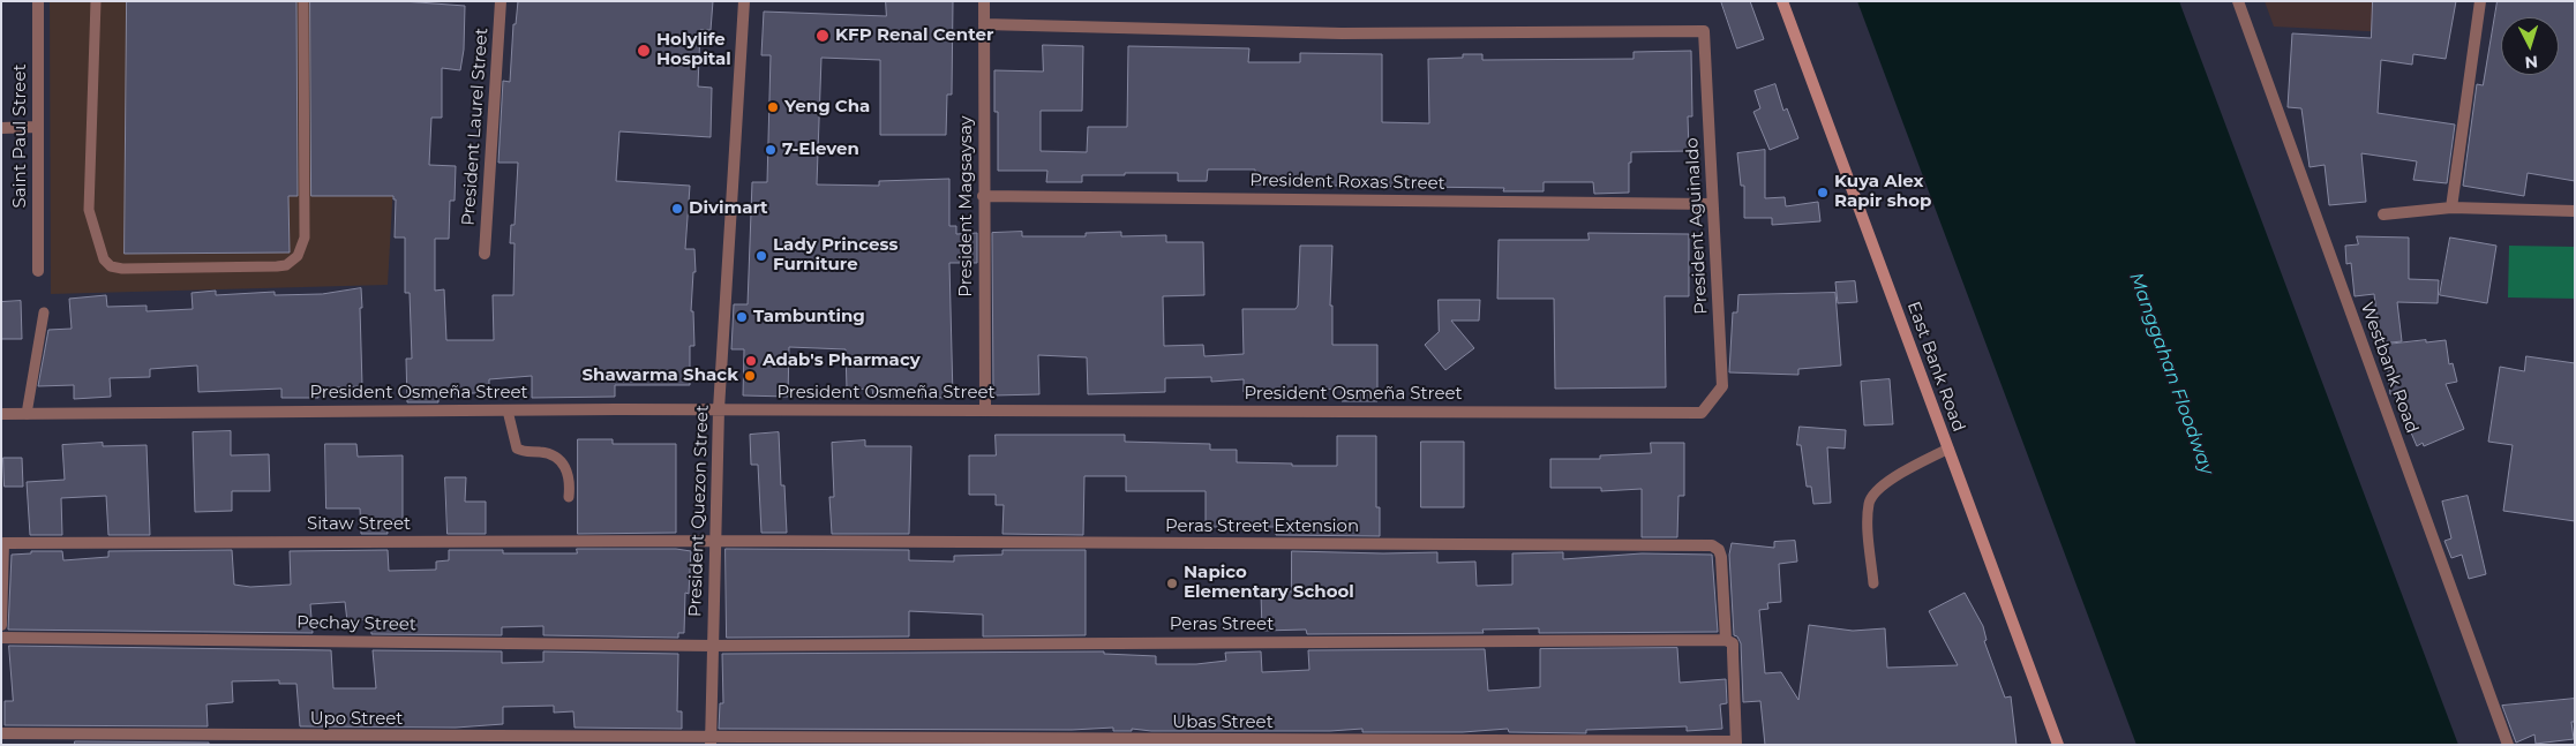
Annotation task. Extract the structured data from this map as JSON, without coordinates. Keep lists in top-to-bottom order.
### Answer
{
  "streets": {
    "main road": ["East Bank Road"],
    "street": [
      "President Laurel Street",
      "Saint Paul Street",
      "President Roxas Street",
      "President Magsaysay",
      "President Aguinaldo",
      "Westbank Road",
      "President Osmeña Street",
      "President Quezon Street",
      "Sitaw Street",
      "Peras Street Extension",
      "Pechay Street",
      "Peras Street",
      "Upo Street",
      "Ubas Street"
    ]
  },
  "crossings": [
    ["President Roxas Street", "President Magsaysay"],
    ["President Roxas Street", "President Aguinaldo"],
    ["President Magsaysay", "President Aguinaldo"],
    ["President Magsaysay", "President Osmeña Street"],
    ["President Aguinaldo", "President Osmeña Street"],
    ["President Osmeña Street", "President Quezon Street"],
    ["President Quezon Street", "Sitaw Street"],
    ["President Quezon Street", "Peras Street Extension"],
    ["President Quezon Street", "Pechay Street"],
    ["President Quezon Street", "Peras Street"],
    ["President Quezon Street", "Upo Street"],
    ["President Quezon Street", "Ubas Street"],
    ["Sitaw Street", "Peras Street Extension"],
    ["Peras Street Extension", "Peras Street"],
    ["Peras Street Extension", "Ubas Street"],
    ["Pechay Street", "Peras Street"],
    ["Upo Street", "Ubas Street"]
  ],
  "water": ["Manggahan Floodway"],
  "places": [
    "KFP Renal Center",
    "Holylife Hospital",
    "Yeng Cha",
    "7-Eleven",
    "Kuya Alex Rapir shop",
    "Divimart",
    "Lady Princess Furniture",
    "Tambunting",
    "Adab's Pharmacy",
    "Shawarma Shack",
    "Napico Elementary School"
  ],
  "north": "bottom"
}
